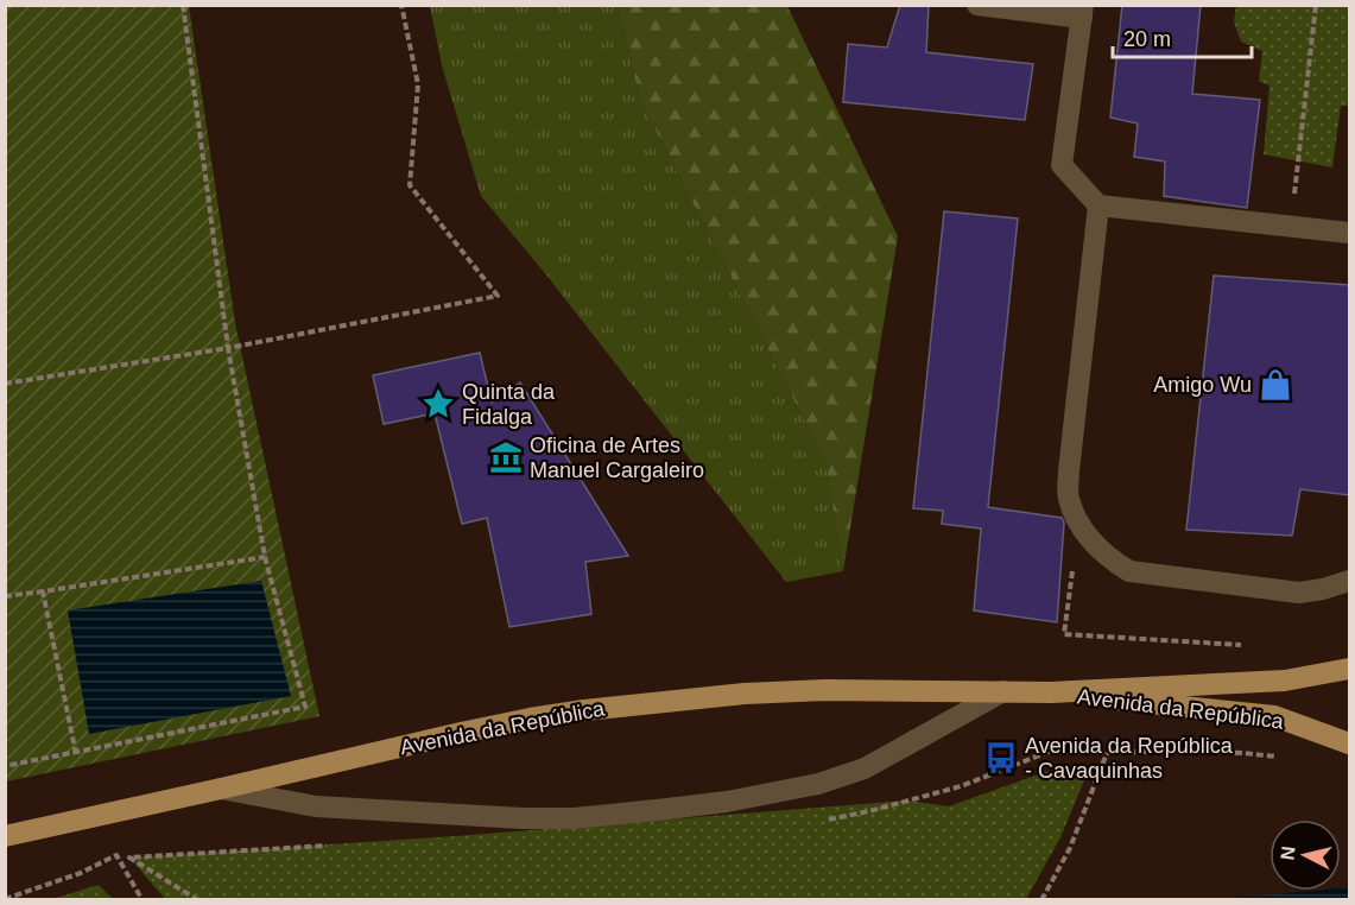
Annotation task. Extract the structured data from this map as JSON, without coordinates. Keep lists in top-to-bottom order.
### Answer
{
  "streets": {
    "main road": ["Avenida da República"]
  },
  "places": {
    "shop": ["Amigo Wu"],
    "place": ["Quinta da Fidalga"],
    "museum": ["Oficina de Artes Manuel Cargaleiro"],
    "bus stop": ["Avenida da República - Cavaquinhas"]
  },
  "scale_bar": "20 m",
  "north": "left"
}
